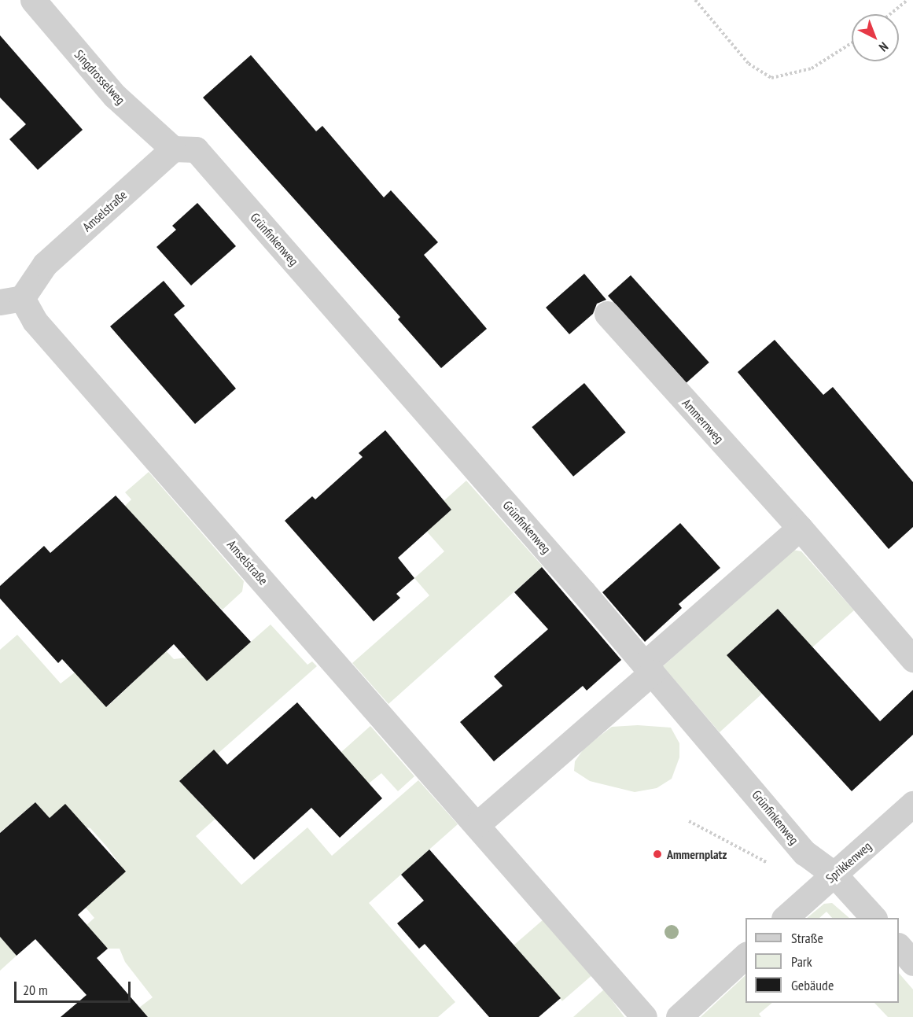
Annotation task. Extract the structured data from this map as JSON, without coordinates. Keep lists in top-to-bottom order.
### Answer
{
  "streets": {
    "street": [
      "Singdrosselweg",
      "Amselstraße",
      "Grünfinkenweg",
      "Ammernweg",
      "Sprikkenweg"
    ]
  },
  "crossings": [
    ["Singdrosselweg", "Amselstraße"],
    ["Singdrosselweg", "Grünfinkenweg"],
    ["Amselstraße", "Grünfinkenweg"],
    ["Grünfinkenweg", "Sprikkenweg"]
  ],
  "places": ["Ammernplatz"],
  "legend": ["Straße", "Park", "Gebäude"],
  "scale_bar": "20 m",
  "north": "bottom right"
}
